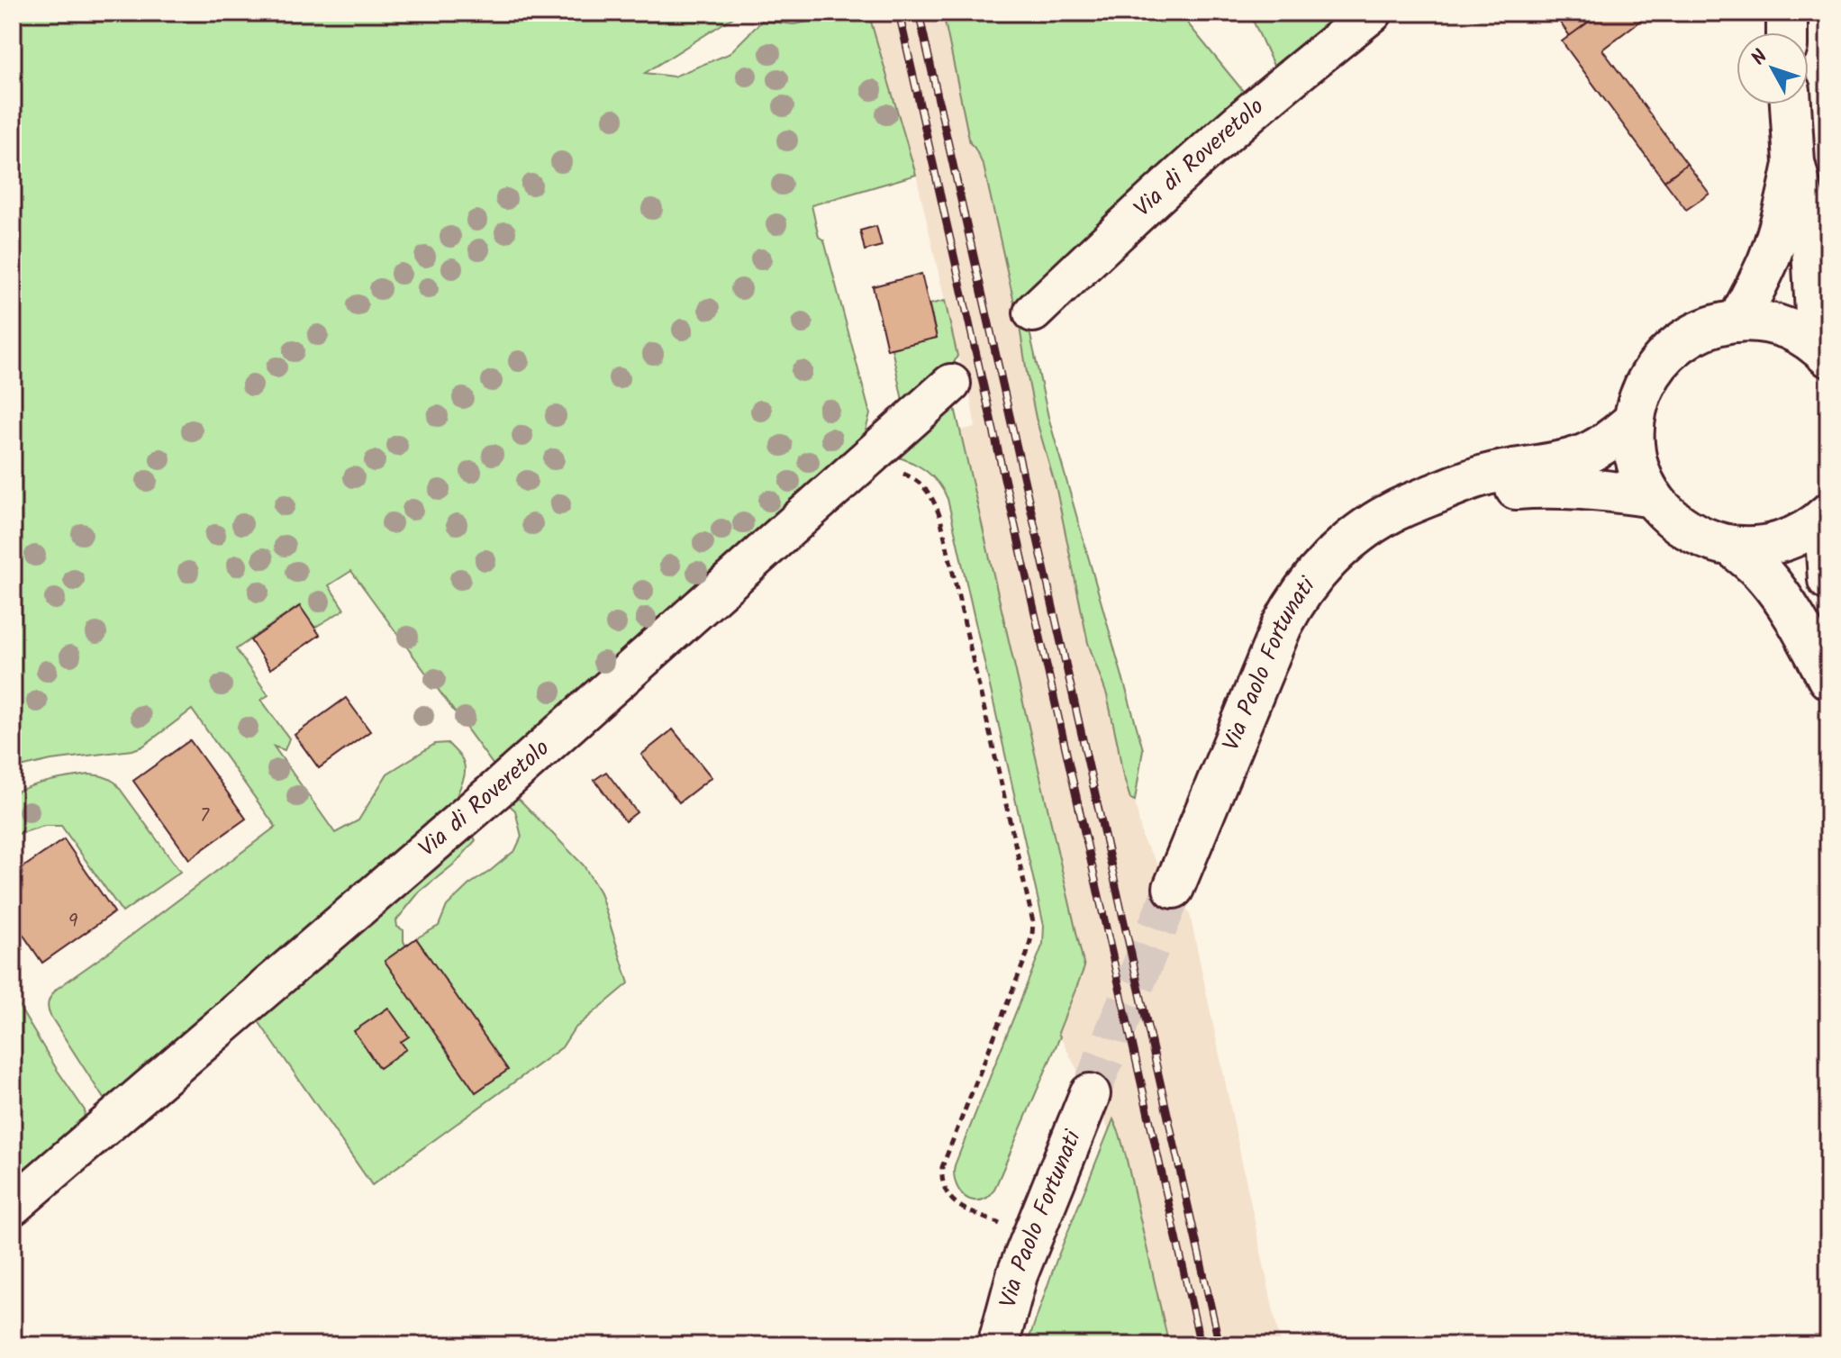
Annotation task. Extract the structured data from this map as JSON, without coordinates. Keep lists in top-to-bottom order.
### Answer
{
  "streets": {
    "main road": ["Via Paolo Fortunati"],
    "street": ["Via di Roveretolo"]
  },
  "house_numbers": ["7", "9"],
  "north": "top left"
}
